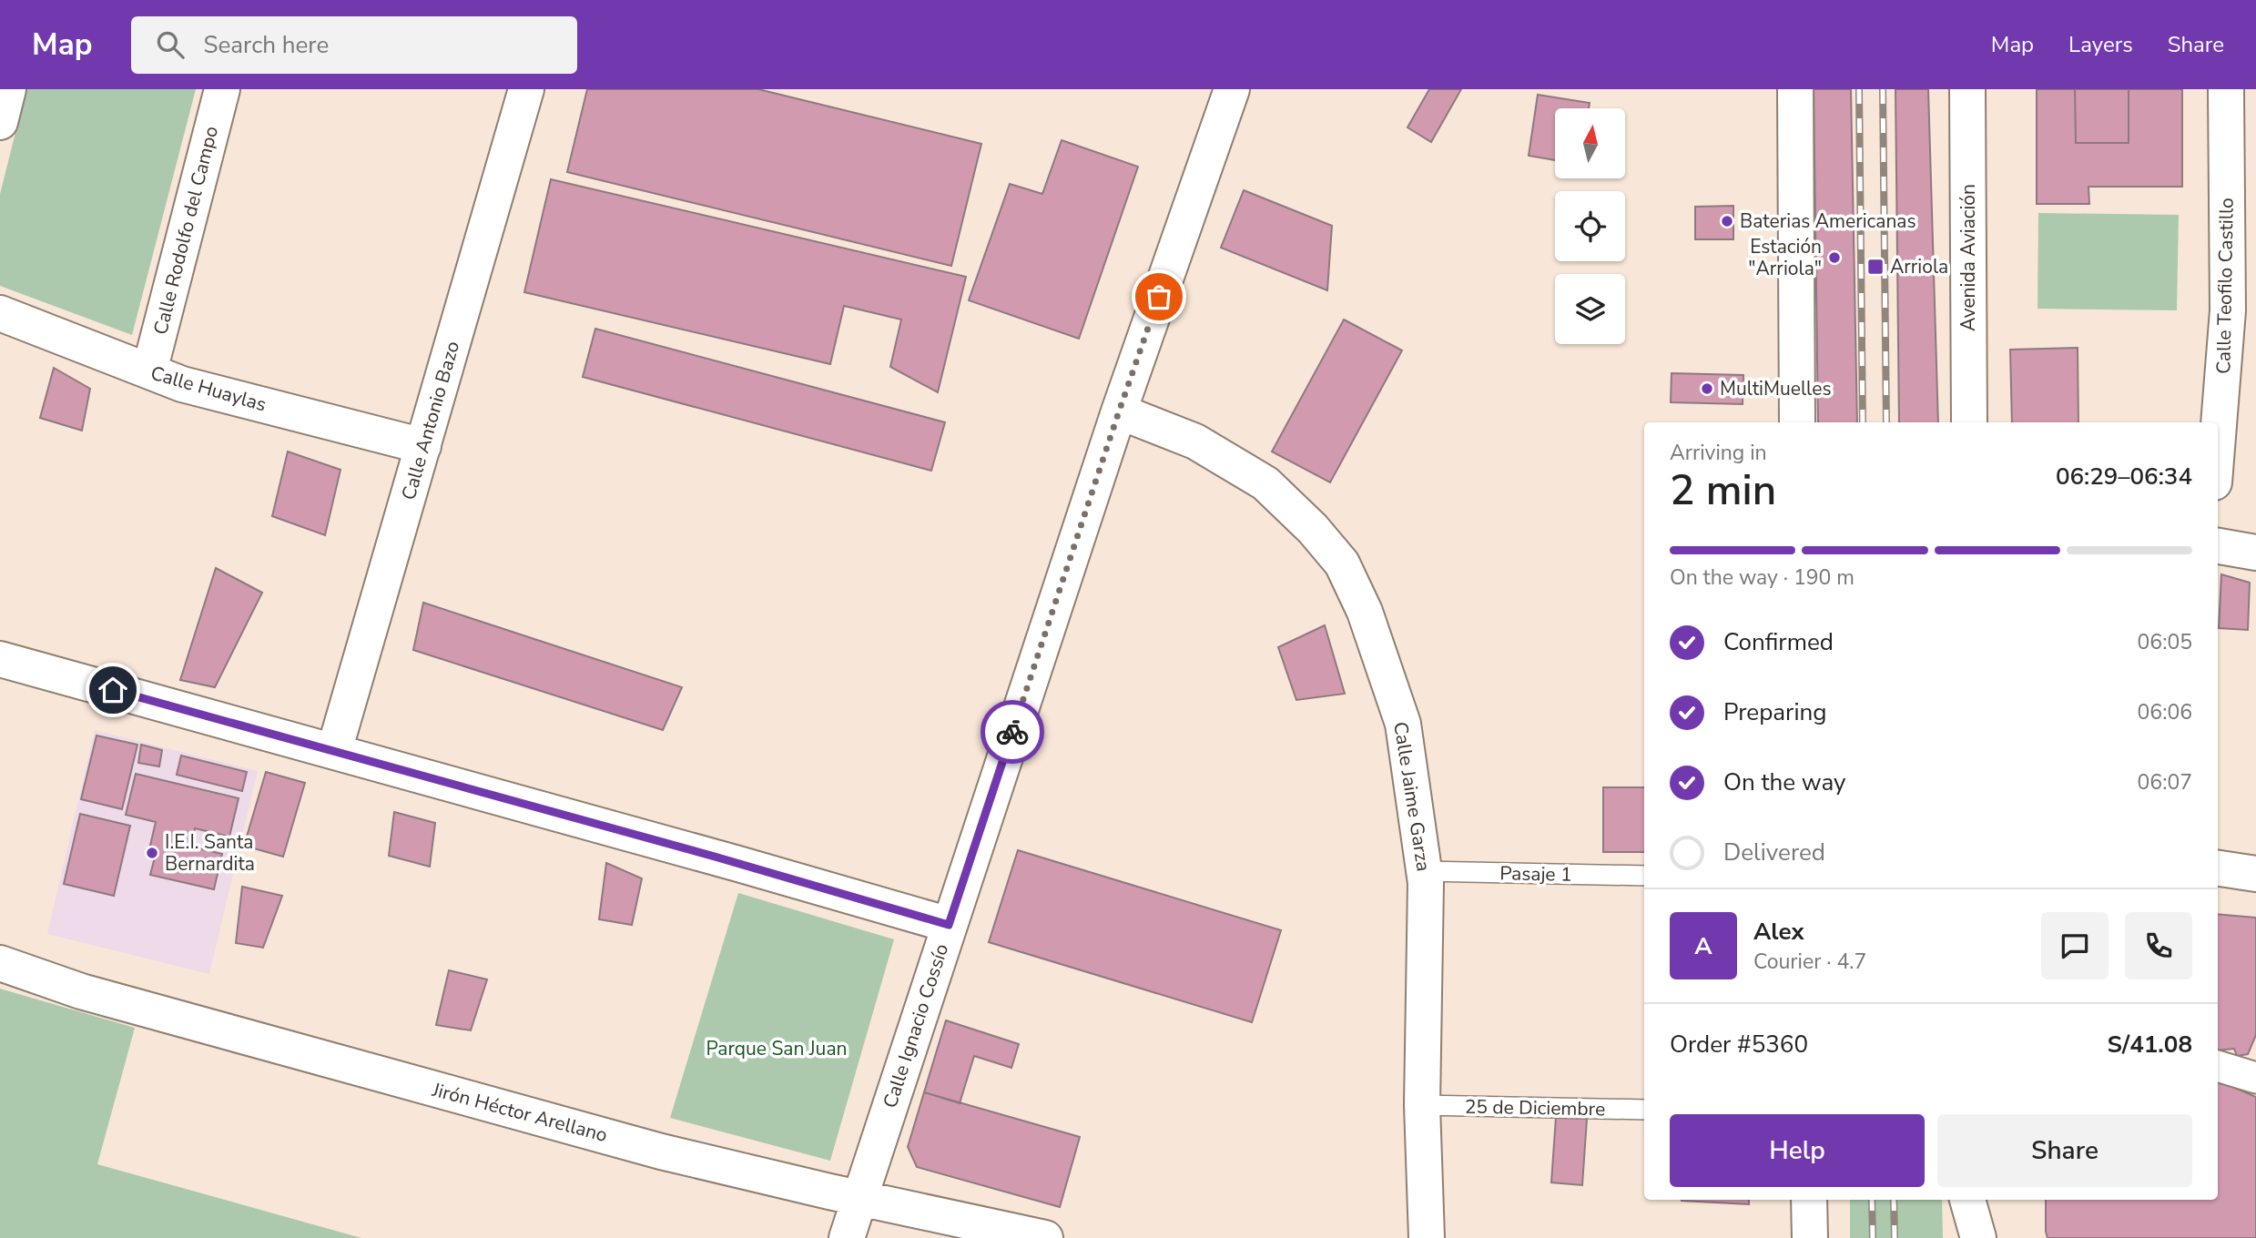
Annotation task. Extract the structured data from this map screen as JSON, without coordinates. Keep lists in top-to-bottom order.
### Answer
{
  "streets": {
    "street": [
      "Calle Rodolfo del Campo",
      "Avenida Aviación",
      "Calle Teofilo Castillo",
      "Calle Huaylas",
      "Calle Antonio Bazo",
      "Calle Jaime Garza",
      "Calle Ignacio Cossío",
      "Jirón Héctor Arellano"
    ],
    "lane": ["Pasaje 1", "25 de Diciembre"]
  },
  "crossings": [
    ["Calle Rodolfo del Campo", "Calle Huaylas"],
    ["Calle Huaylas", "Calle Antonio Bazo"],
    ["Calle Jaime Garza", "Pasaje 1"],
    ["Calle Jaime Garza", "Calle Ignacio Cossío"],
    ["Calle Jaime Garza", "25 de Diciembre"],
    ["Calle Ignacio Cossío", "Jirón Héctor Arellano"]
  ],
  "parks": ["Parque San Juan"],
  "places": {
    "other": [
      "Baterias Americanas",
      "Estación \"Arriola\"",
      "MultiMuelles",
      "I.E.I. Santa Bernardita"
    ],
    "transit": ["Arriola"]
  },
  "north": "top",
  "page": {
    "header": "Map",
    "search": "Search here",
    "nav": ["Map", "Layers", "Share"],
    "heading": ["2 min", "Arriving in", "06:29–06:34"],
    "panel": [
      "Alex",
      "Courier · 4.7",
      "Order #5360",
      "S/41.08"
    ],
    "bar": "On the way · 190 m",
    "list": [
      ["Confirmed", "06:05"],
      ["Preparing", "06:06"],
      ["On the way", "06:07"],
      "Delivered"
    ],
    "round": "A",
    "buttons": ["Help", "Share"]
  }
}
